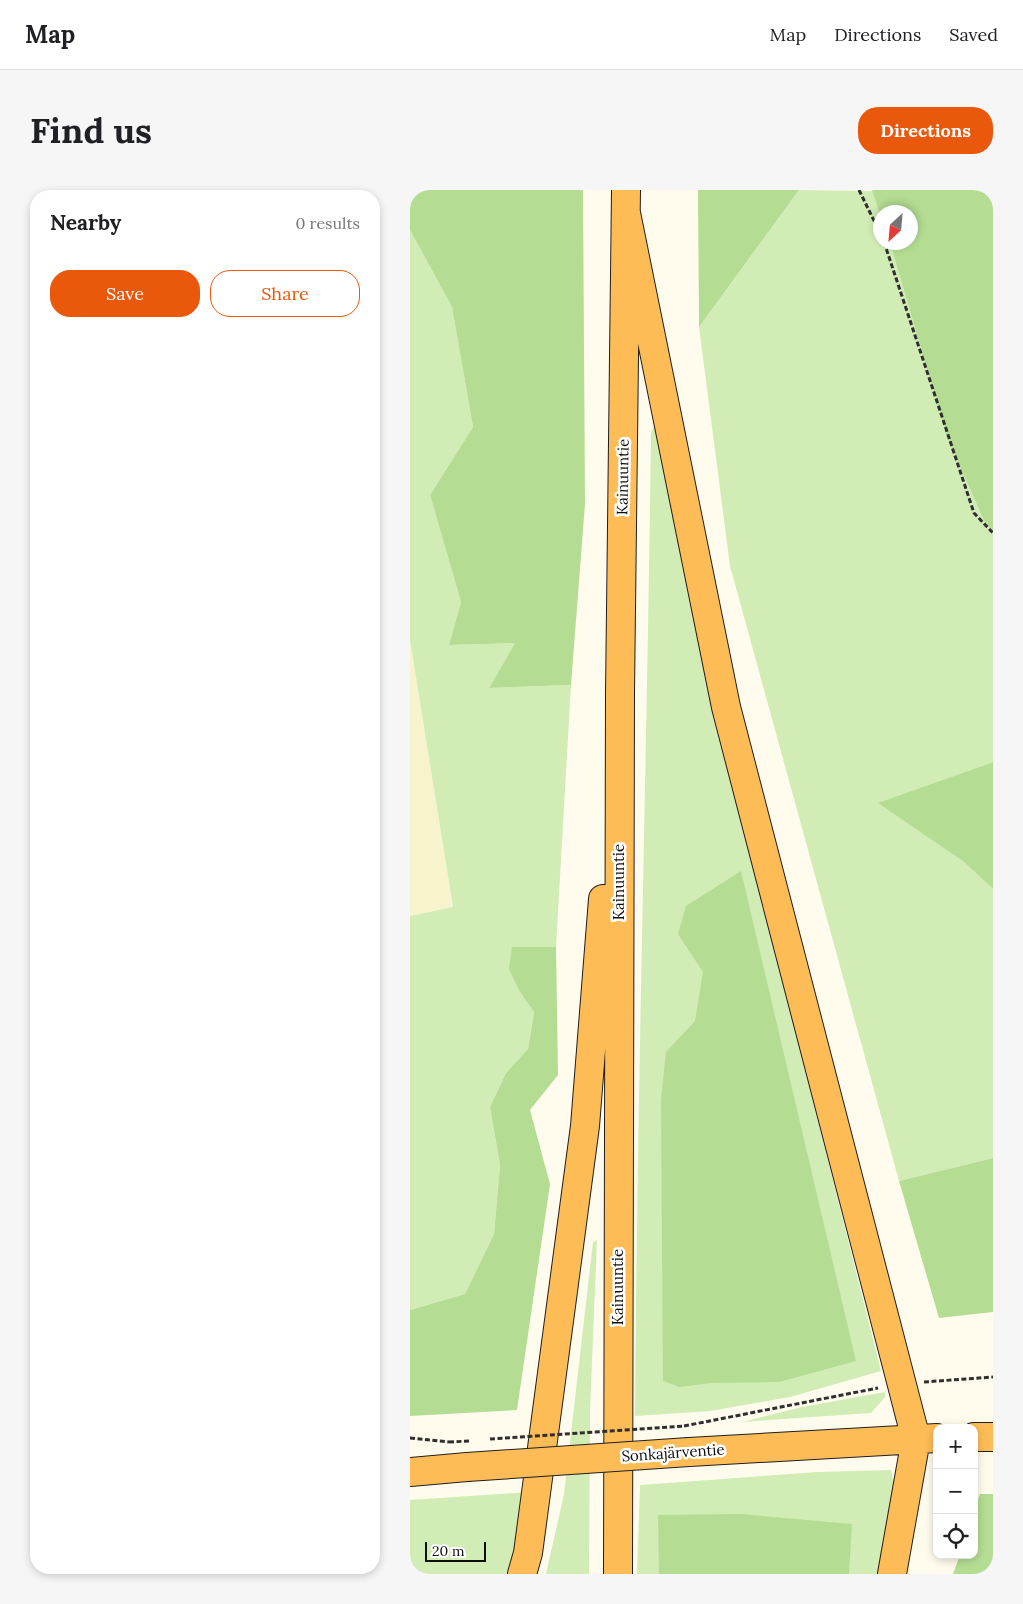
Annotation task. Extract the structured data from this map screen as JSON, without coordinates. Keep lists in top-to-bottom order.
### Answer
{
  "streets": {
    "highway": ["Kainuuntie", "Sonkajärventie"]
  },
  "scale_bar": "20 m",
  "north": "bottom left",
  "page": {
    "header": "Map",
    "nav": ["Map", "Directions", "Saved"],
    "buttons": [
      "Directions",
      ["Save", "Share"]
    ],
    "title": "Find us",
    "heading": ["Nearby", "0 results"],
    "map_buttons": ["+", "−"],
    "scale": "20 m"
  }
}
